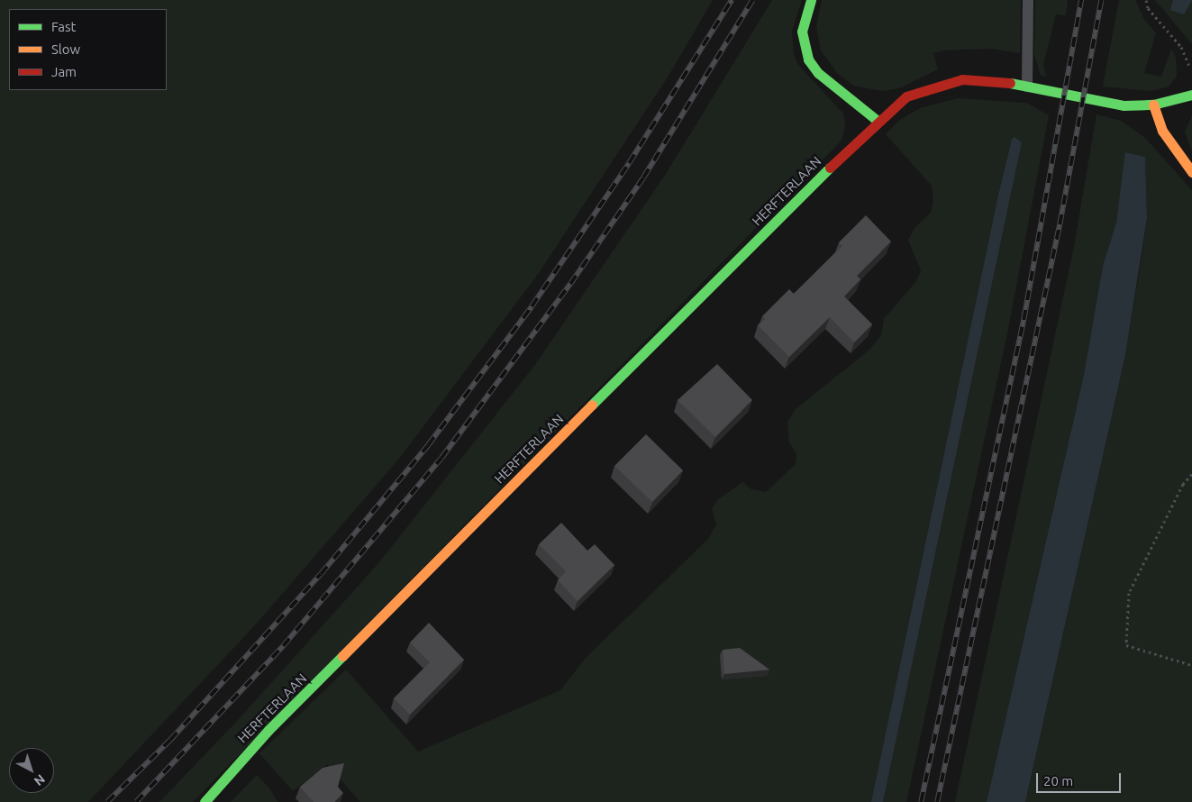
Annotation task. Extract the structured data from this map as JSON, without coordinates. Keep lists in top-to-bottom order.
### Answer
{
  "streets": {
    "street": ["HERFTERLAAN"]
  },
  "legend": ["Fast", "Slow", "Jam"],
  "scale_bar": "20 m",
  "north": "bottom right"
}
